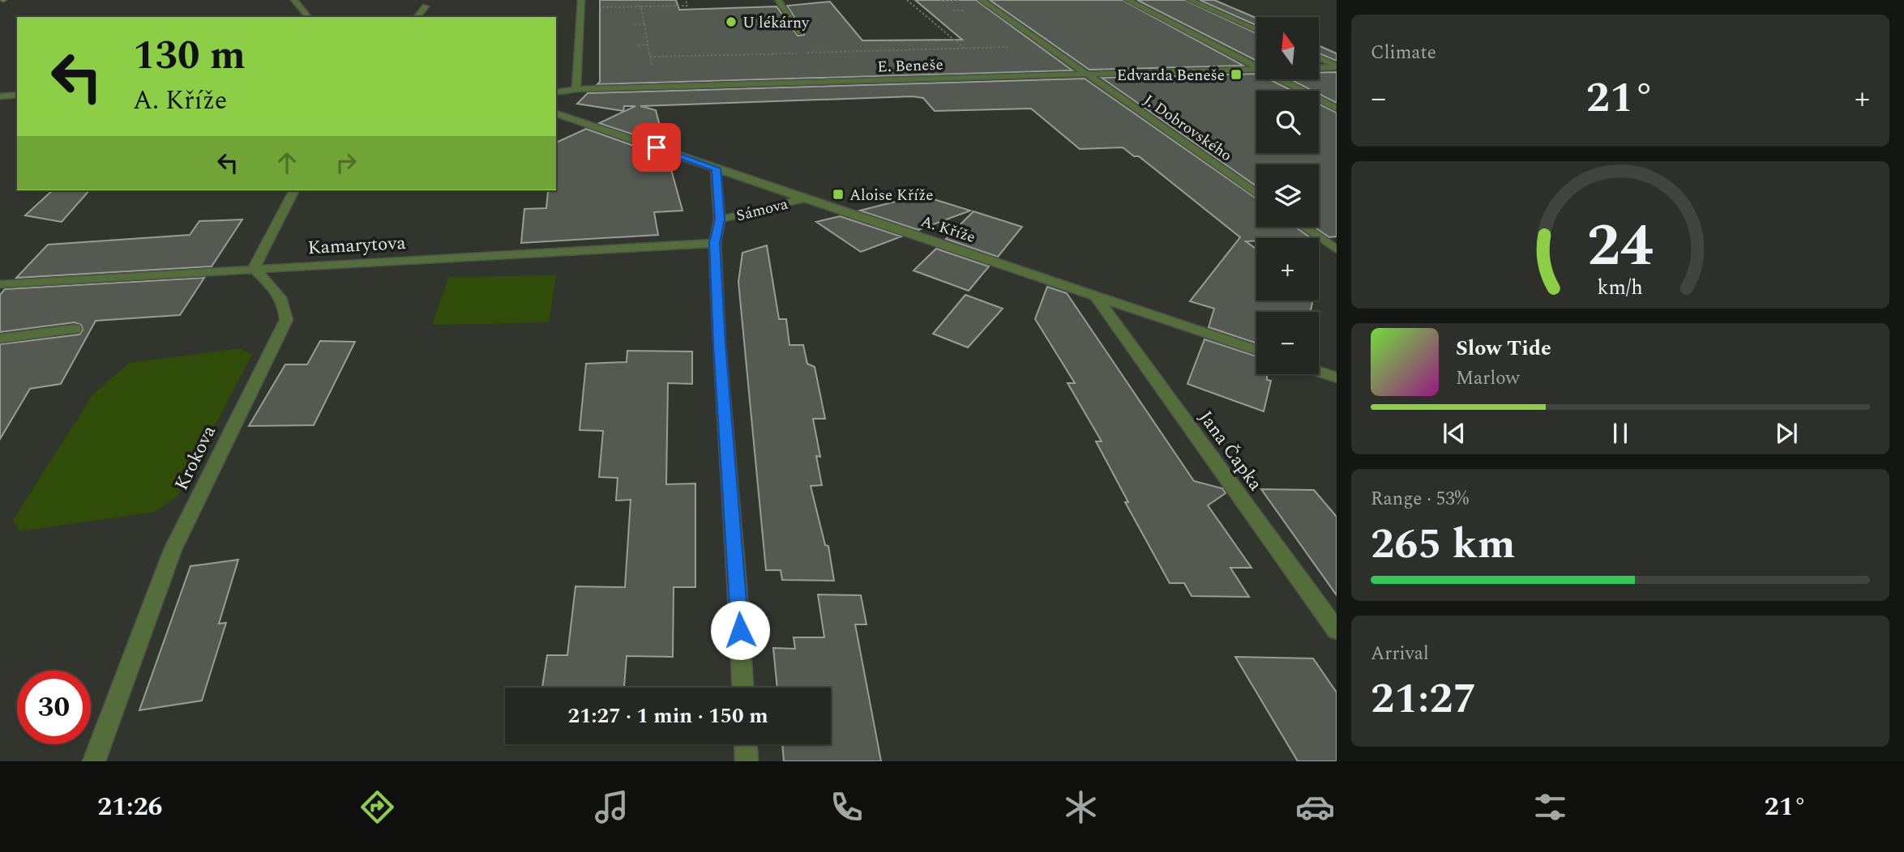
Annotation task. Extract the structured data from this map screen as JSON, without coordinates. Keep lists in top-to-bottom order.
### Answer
{
  "streets": {
    "street": [
      "E. Beneše",
      "J. Dobrovského",
      "Sámova",
      "A. Kříže",
      "Kamarytova",
      "Jana Čapka",
      "Krokova"
    ]
  },
  "crossings": [
    ["E. Beneše", "J. Dobrovského"],
    ["Sámova", "A. Kříže"],
    ["Sámova", "Kamarytova"],
    ["A. Kříže", "Jana Čapka"],
    ["Kamarytova", "Krokova"]
  ],
  "places": {
    "other": ["U lékárny"],
    "transit": ["Edvarda Beneše", "Aloise Kříže"]
  },
  "north": "top",
  "page": {
    "tile": [
      "Climate",
      ["Range · 53%", "265 km"],
      ["Arrival", "21:27"]
    ],
    "map_buttons": ["+", "−"],
    "turn": ["130 m", "A. Kříže"],
    "heat": ["−", "21°", "+"],
    "song": ["Slow Tide", "Marlow"],
    "limit": "30",
    "trip": "21:27 · 1 min · 150 m",
    "tabs": ["21:26", "21°"],
    "gauge": ["24", "km/h"]
  }
}
